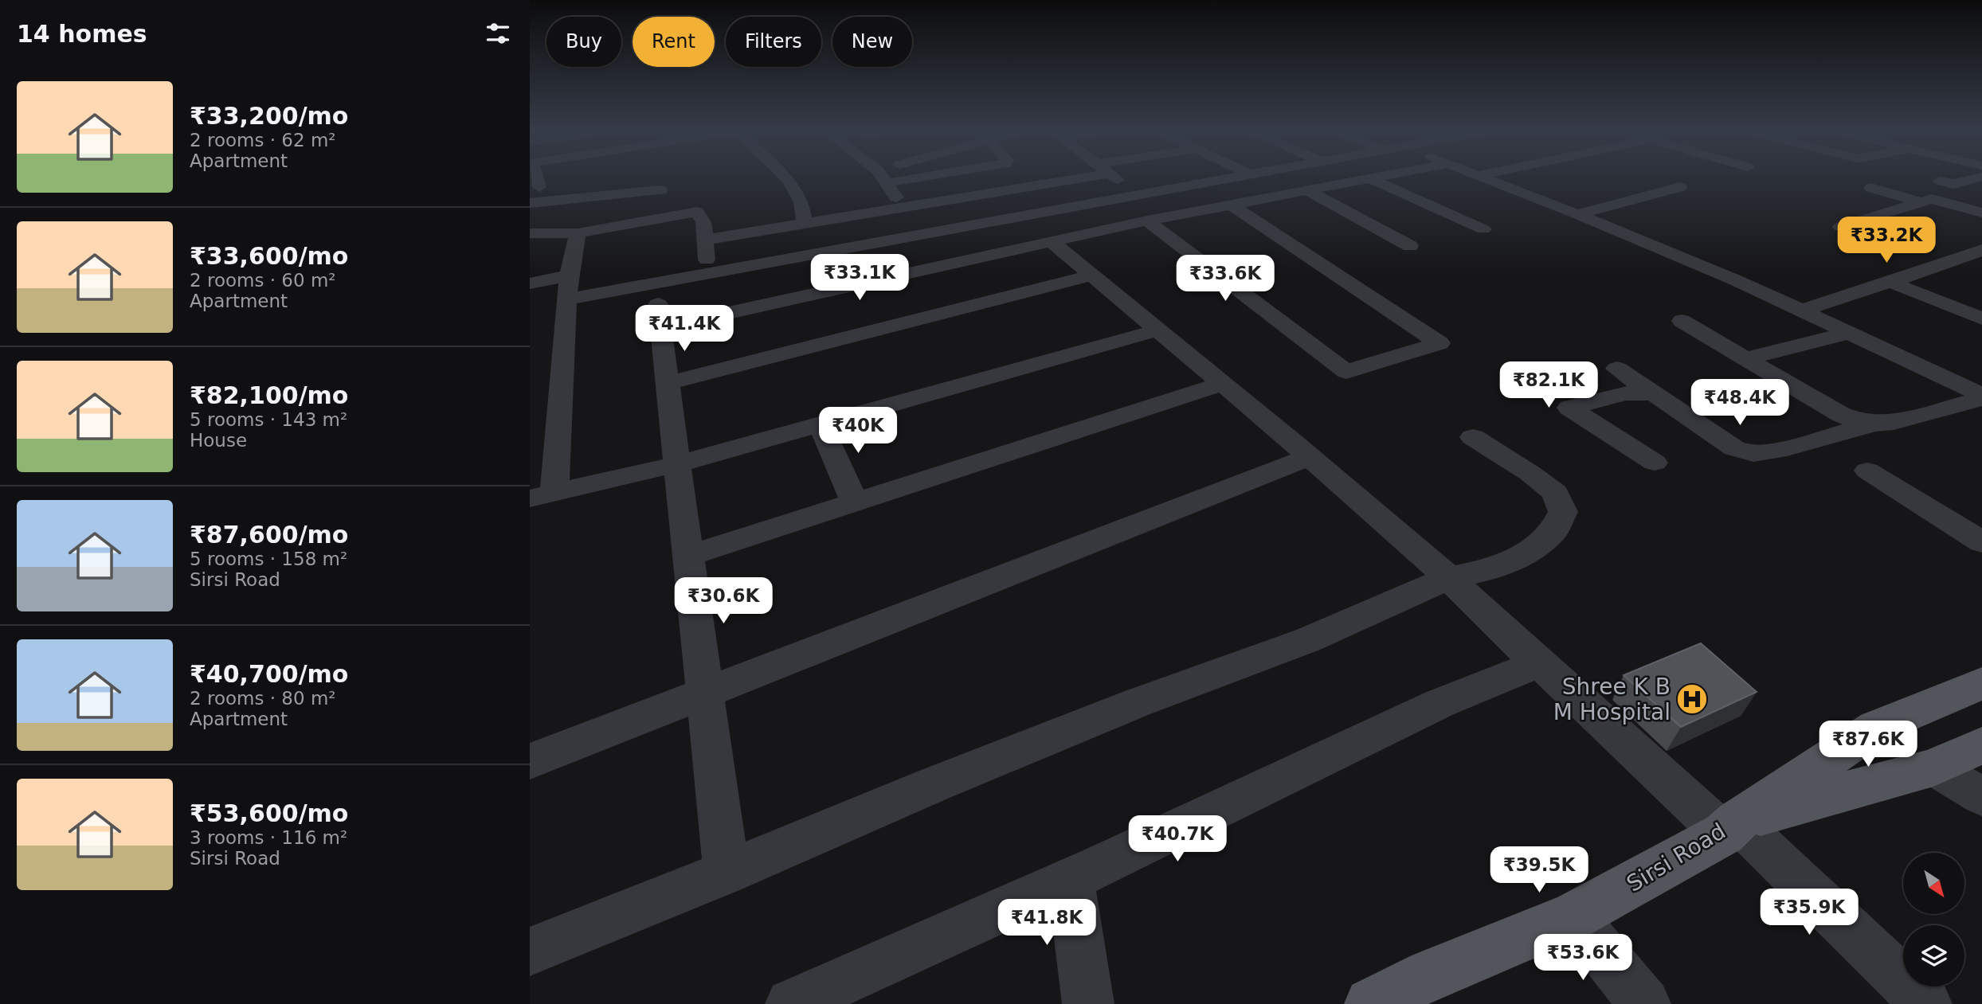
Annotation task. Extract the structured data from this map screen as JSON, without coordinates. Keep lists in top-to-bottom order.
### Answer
{
  "streets": {
    "main road": ["Sirsi Road"]
  },
  "places": {
    "hospital": ["Shree K B M Hospital"]
  },
  "north": "bottom right",
  "page": {
    "heading": "14 homes",
    "chip": [
      "Buy",
      "Rent",
      "Filters",
      "New"
    ],
    "list": [
      {
        "name": "₹33,200/mo",
        "note": "2 rooms · 62 m² · Apartment"
      },
      {
        "name": "₹33,600/mo",
        "note": "2 rooms · 60 m² · Apartment"
      },
      {
        "name": "₹82,100/mo",
        "note": "5 rooms · 143 m² · House"
      },
      {
        "name": "₹87,600/mo",
        "note": "5 rooms · 158 m² · Sirsi Road"
      },
      {
        "name": "₹40,700/mo",
        "note": "2 rooms · 80 m² · Apartment"
      },
      {
        "name": "₹53,600/mo",
        "note": "3 rooms · 116 m² · Sirsi Road"
      }
    ],
    "price": [
      "₹33.2K",
      "₹33.1K",
      "₹33.6K",
      "₹41.4K",
      "₹82.1K",
      "₹48.4K",
      "₹40K",
      "₹30.6K",
      "₹87.6K",
      "₹40.7K",
      "₹39.5K",
      "₹35.9K",
      "₹41.8K",
      "₹53.6K"
    ]
  }
}
